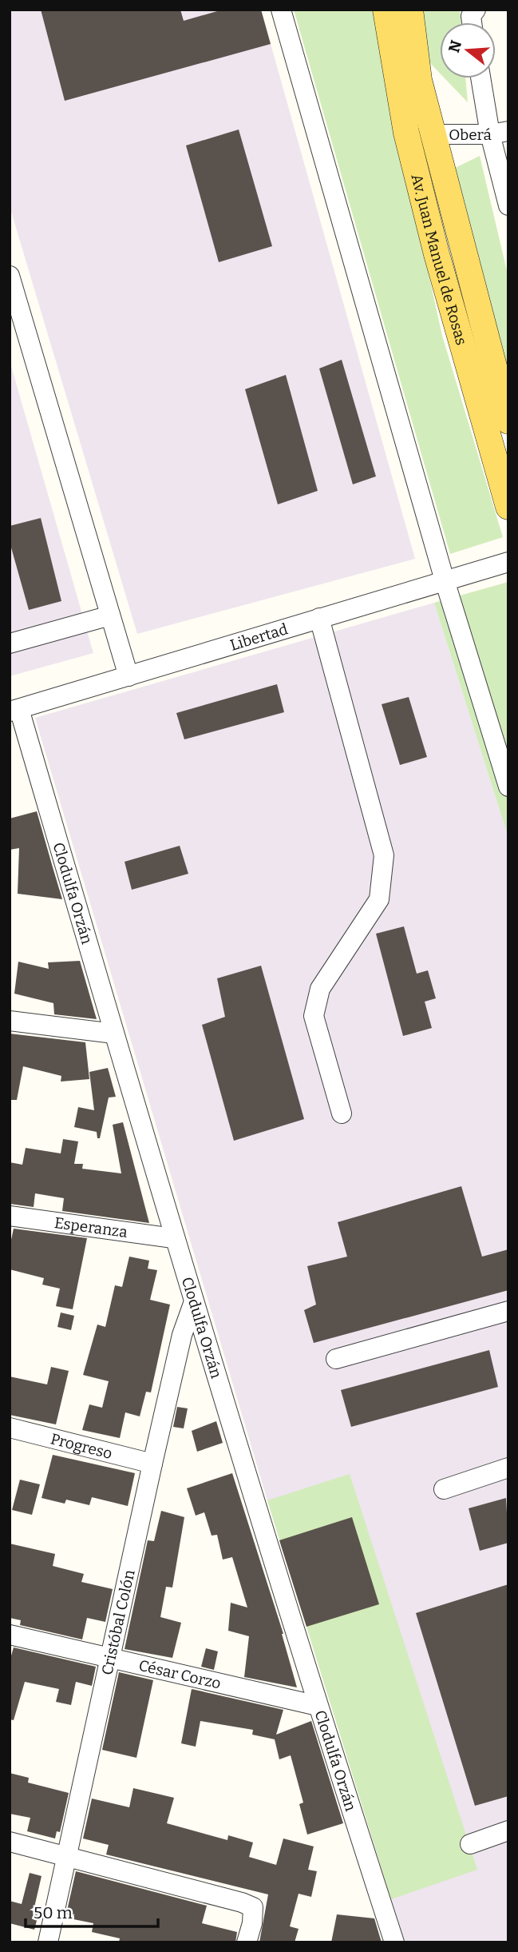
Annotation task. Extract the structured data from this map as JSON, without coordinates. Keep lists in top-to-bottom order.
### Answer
{
  "streets": {
    "main road": ["Av. Juan Manuel de Rosas"],
    "street": [
      "Oberá",
      "Libertad",
      "Clodulfa Orzán",
      "Esperanza",
      "Progreso",
      "Cristóbal Colón",
      "César Corzo"
    ]
  },
  "crossings": [
    ["Oberá", "Av. Juan Manuel de Rosas"],
    ["Libertad", "Clodulfa Orzán"],
    ["Clodulfa Orzán", "Esperanza"],
    ["Clodulfa Orzán", "Cristóbal Colón"],
    ["Clodulfa Orzán", "César Corzo"],
    ["Progreso", "Cristóbal Colón"],
    ["Cristóbal Colón", "César Corzo"]
  ],
  "scale_bar": "50 m",
  "north": "left"
}
